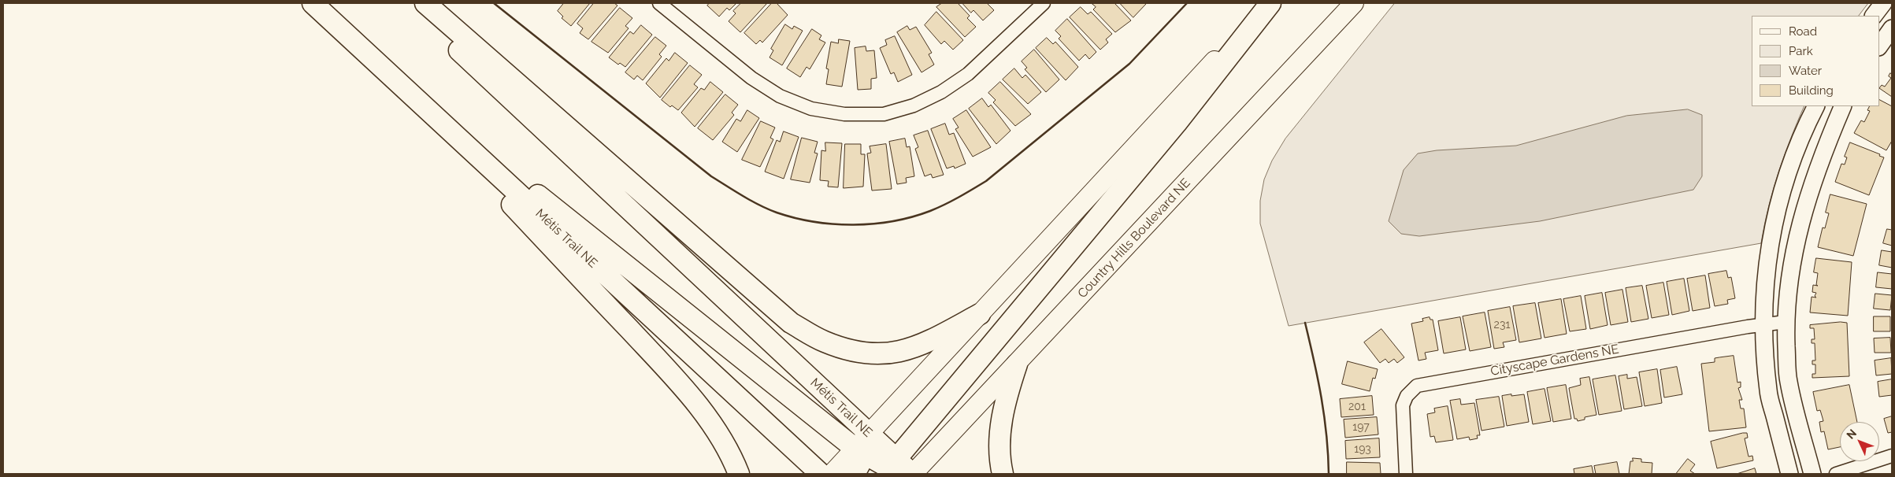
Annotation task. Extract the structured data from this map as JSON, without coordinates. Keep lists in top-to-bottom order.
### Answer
{
  "streets": {
    "main road": ["Métis Trail NE", "Country Hills Boulevard NE"],
    "street": ["Cityscape Gardens NE"]
  },
  "house_numbers": [
    "231",
    "201",
    "197",
    "193"
  ],
  "legend": [
    "Road",
    "Park",
    "Water",
    "Building"
  ],
  "north": "top left"
}
